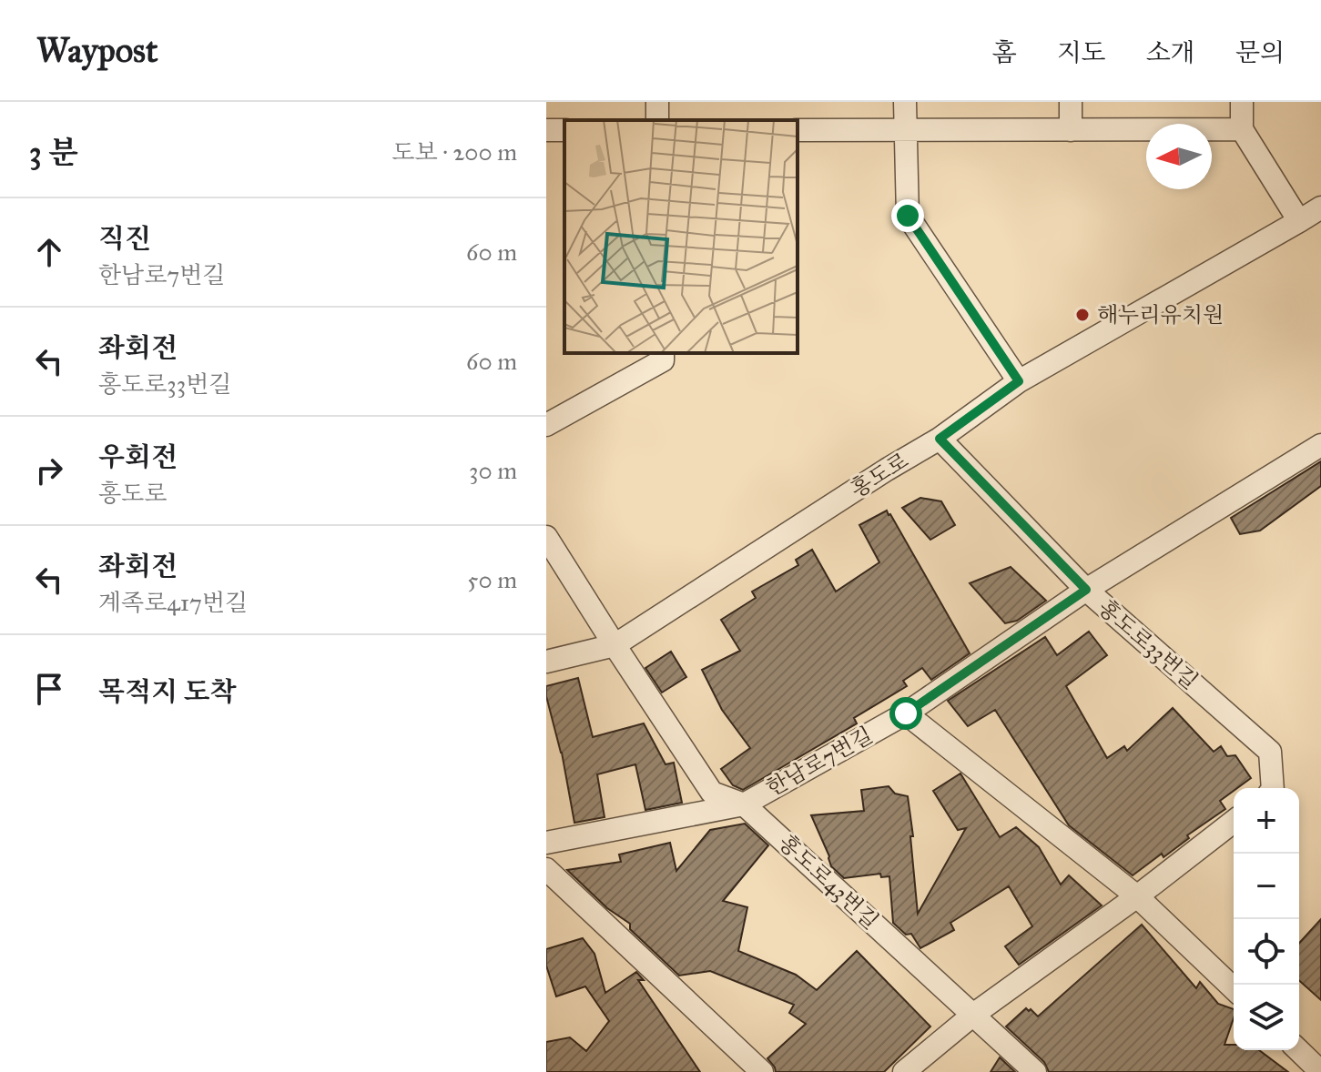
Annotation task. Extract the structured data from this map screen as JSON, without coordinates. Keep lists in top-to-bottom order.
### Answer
{
  "streets": {
    "street": [
      "홍도로",
      "홍도로33번길",
      "한남로7번길",
      "홍도로43번길"
    ]
  },
  "crossings": [
    ["홍도로", "홍도로33번길"],
    ["홍도로", "홍도로43번길"],
    ["홍도로33번길", "한남로7번길"],
    ["한남로7번길", "홍도로43번길"]
  ],
  "places": ["해누리유치원"],
  "north": "left",
  "page": {
    "header": "Waypost",
    "nav": [
      "홈",
      "지도",
      "소개",
      "문의"
    ],
    "heading": ["3 분", "도보 · 200 m"],
    "list": [
      ["직진", "한남로7번길", "60 m"],
      ["좌회전", "홍도로33번길", "60 m"],
      ["우회전", "홍도로", "30 m"],
      ["좌회전", "계족로417번길", "50 m"],
      "목적지 도착"
    ],
    "map_buttons": ["+", "−"]
  }
}
